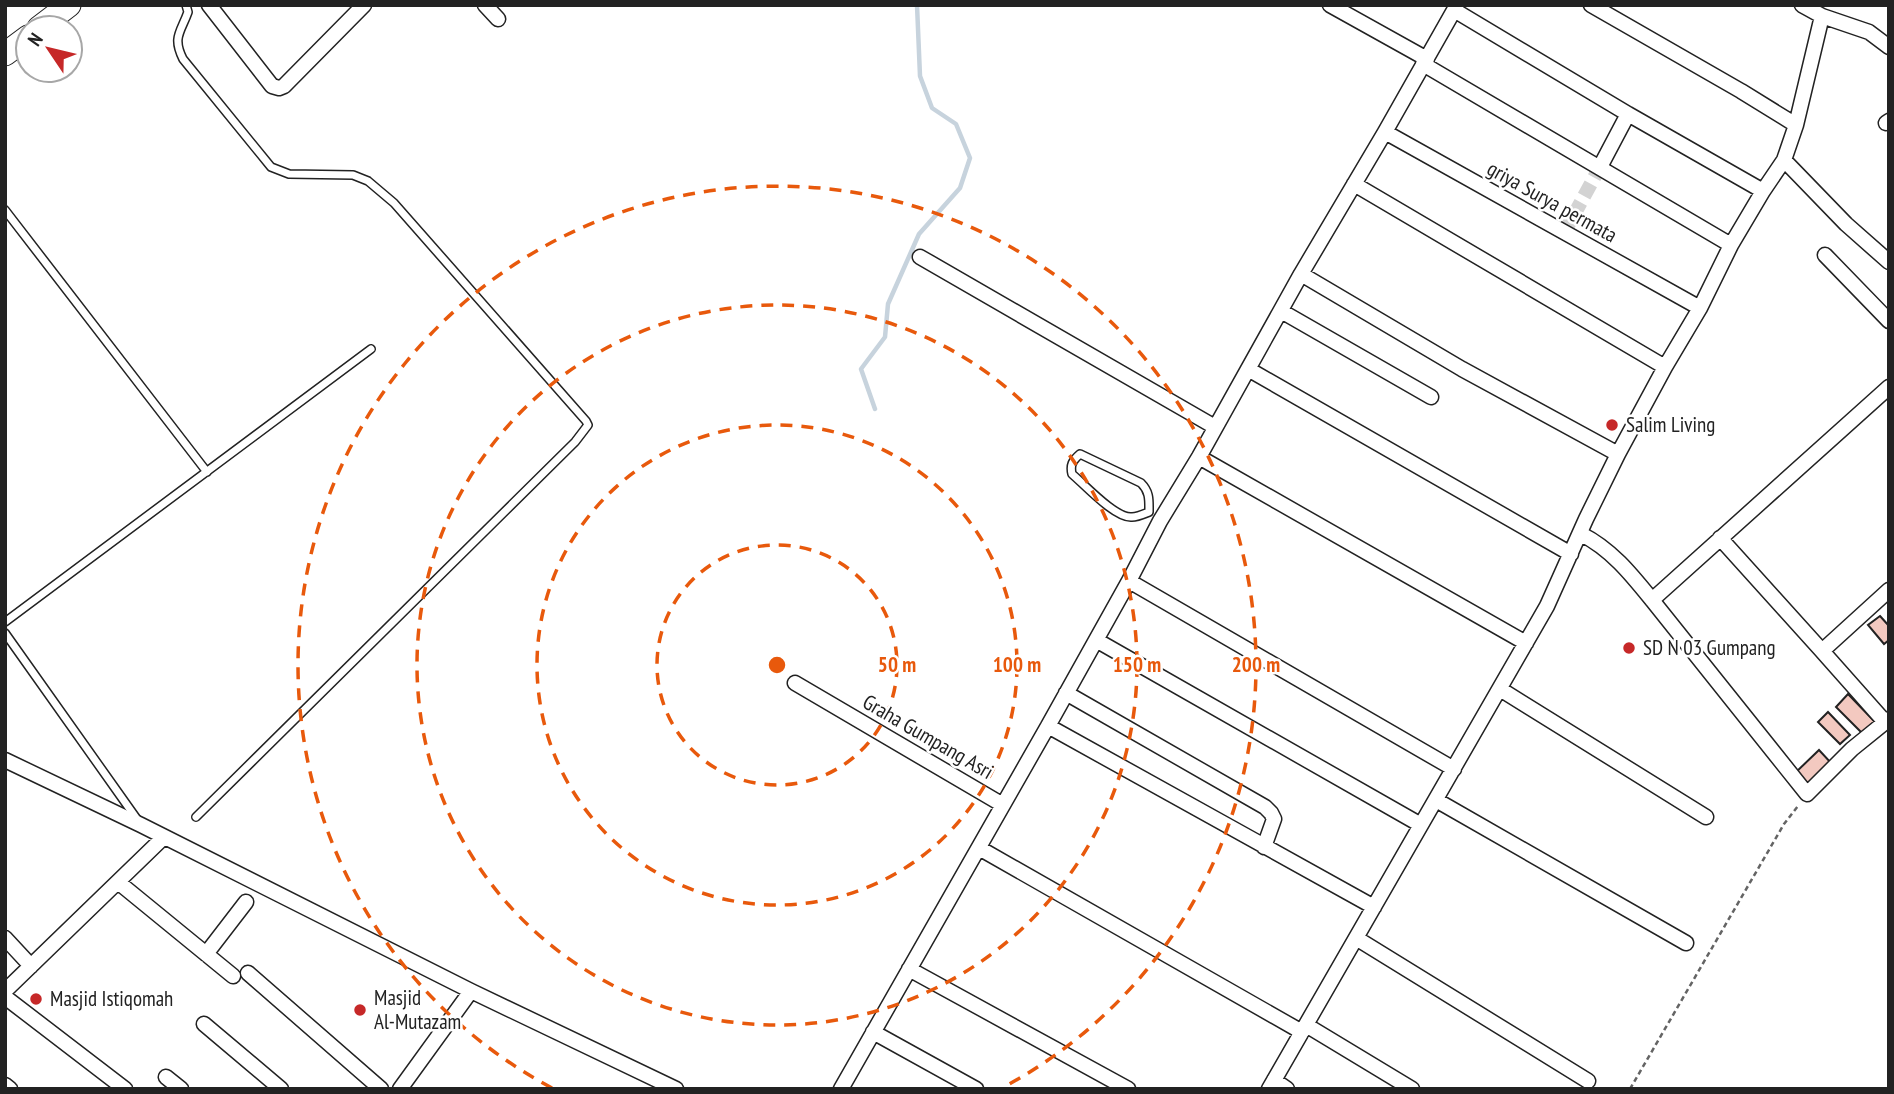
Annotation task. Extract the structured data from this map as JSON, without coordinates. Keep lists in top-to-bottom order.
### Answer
{
  "streets": {
    "street": ["griya Surya permata", "Graha Gumpang Asri"]
  },
  "places": [
    "Salim Living",
    "SD N 03 Gumpang",
    "Masjid Istiqomah",
    "Masjid Al-Mutazam"
  ],
  "north": "top left",
  "rings": [
    "50 m",
    "100 m",
    "150 m",
    "200 m"
  ]
}
